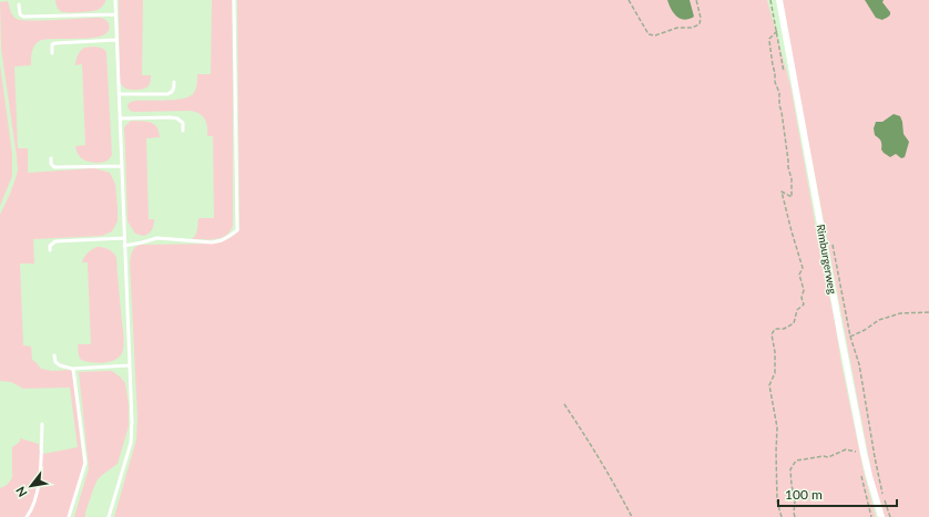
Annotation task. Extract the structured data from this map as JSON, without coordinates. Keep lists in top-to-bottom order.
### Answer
{
  "streets": {
    "street": ["Rimburgerweg"]
  },
  "scale_bar": "100 m",
  "north": "bottom left"
}
